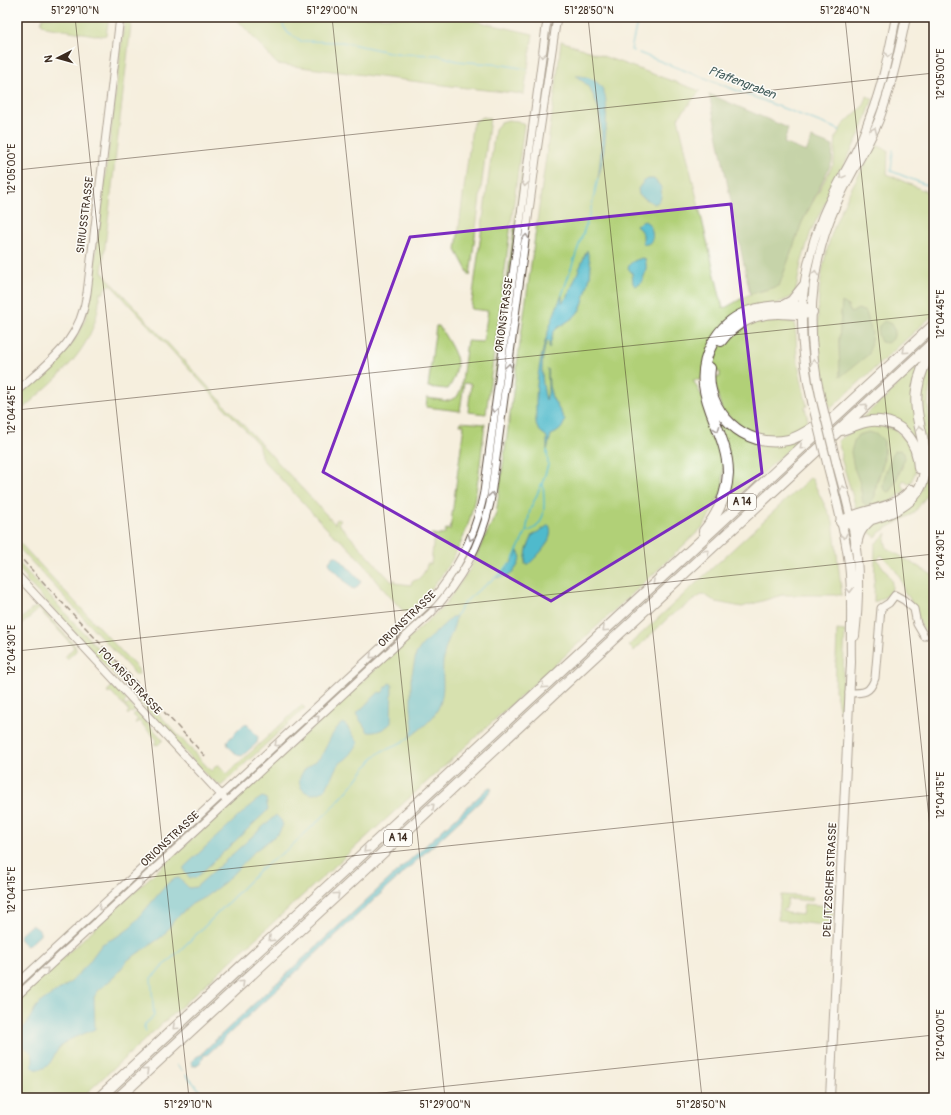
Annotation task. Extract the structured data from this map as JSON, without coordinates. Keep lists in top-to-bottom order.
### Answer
{
  "streets": {
    "highway": ["A 14"],
    "main road": ["DELITZSCHER STRASSE"],
    "street": ["SIRIUSSTRASSE", "ORIONSTRASSE", "POLARISSTRASSE"]
  },
  "crossings": [
    ["ORIONSTRASSE", "POLARISSTRASSE"]
  ],
  "water": ["Pfaffengraben"],
  "north": "left",
  "coordinates": [
    "51°29'10\"N",
    "51°29'00\"N",
    "51°28'50\"N",
    "51°28'40\"N",
    "12°05'00\"E",
    "12°04'45\"E",
    "12°04'30\"E",
    "12°04'15\"E",
    "12°04'00\"E"
  ]
}
